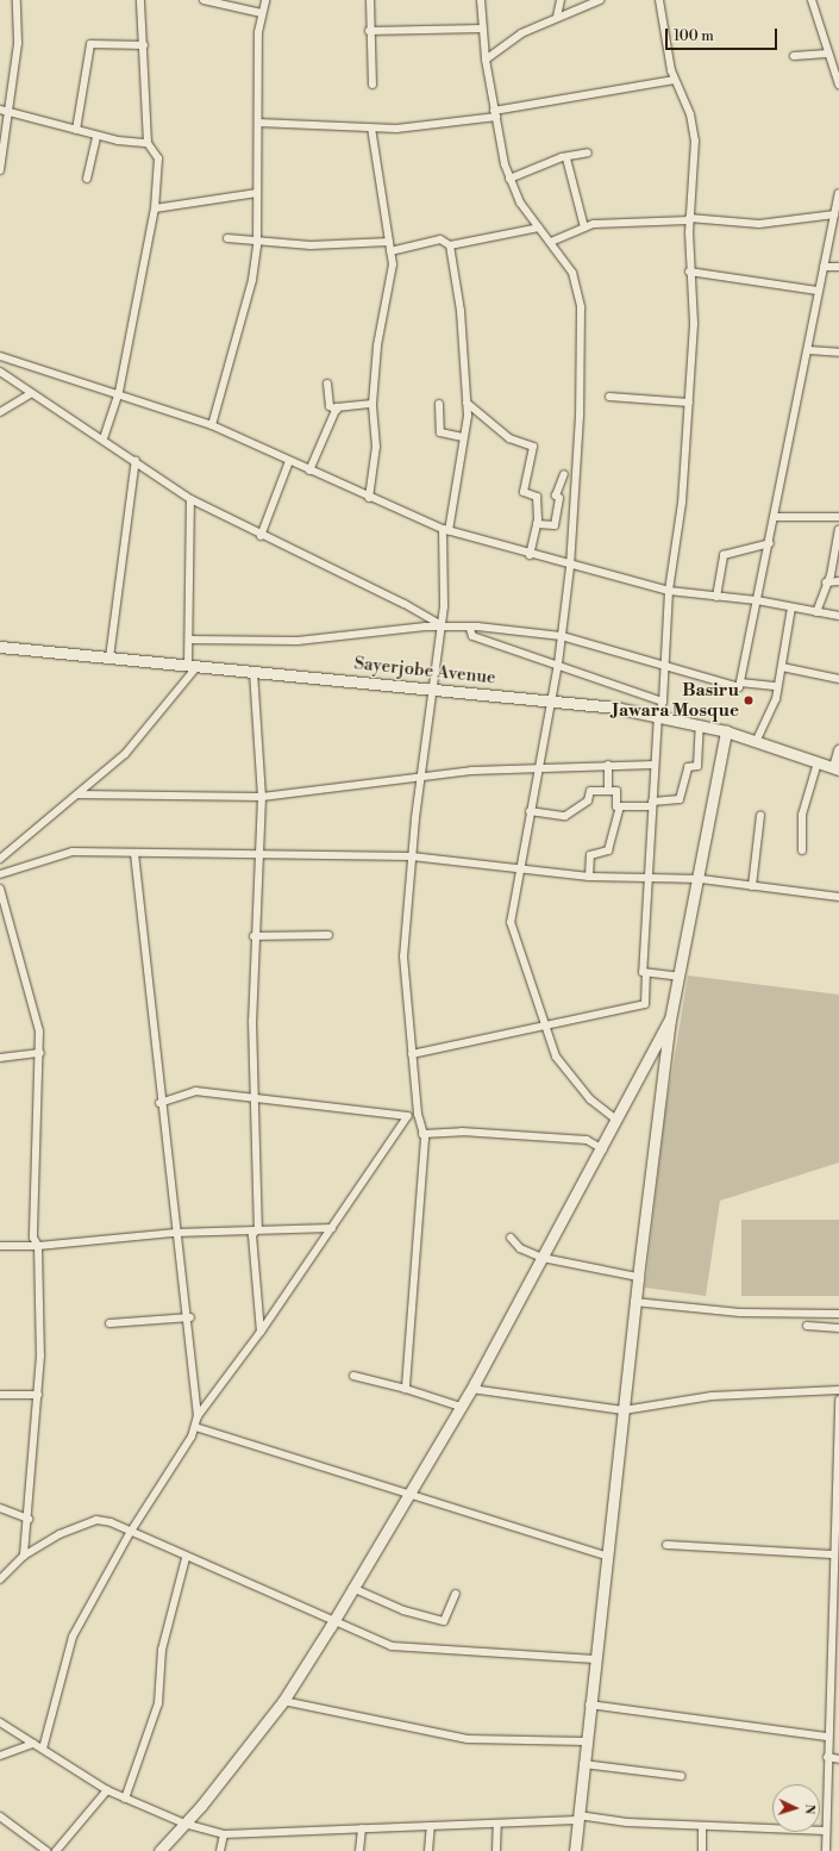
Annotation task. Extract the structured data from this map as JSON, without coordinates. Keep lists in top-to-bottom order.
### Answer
{
  "streets": {
    "street": ["Sayerjobe Avenue"]
  },
  "places": ["Basiru Jawara Mosque"],
  "scale_bar": "100 m",
  "north": "right"
}
